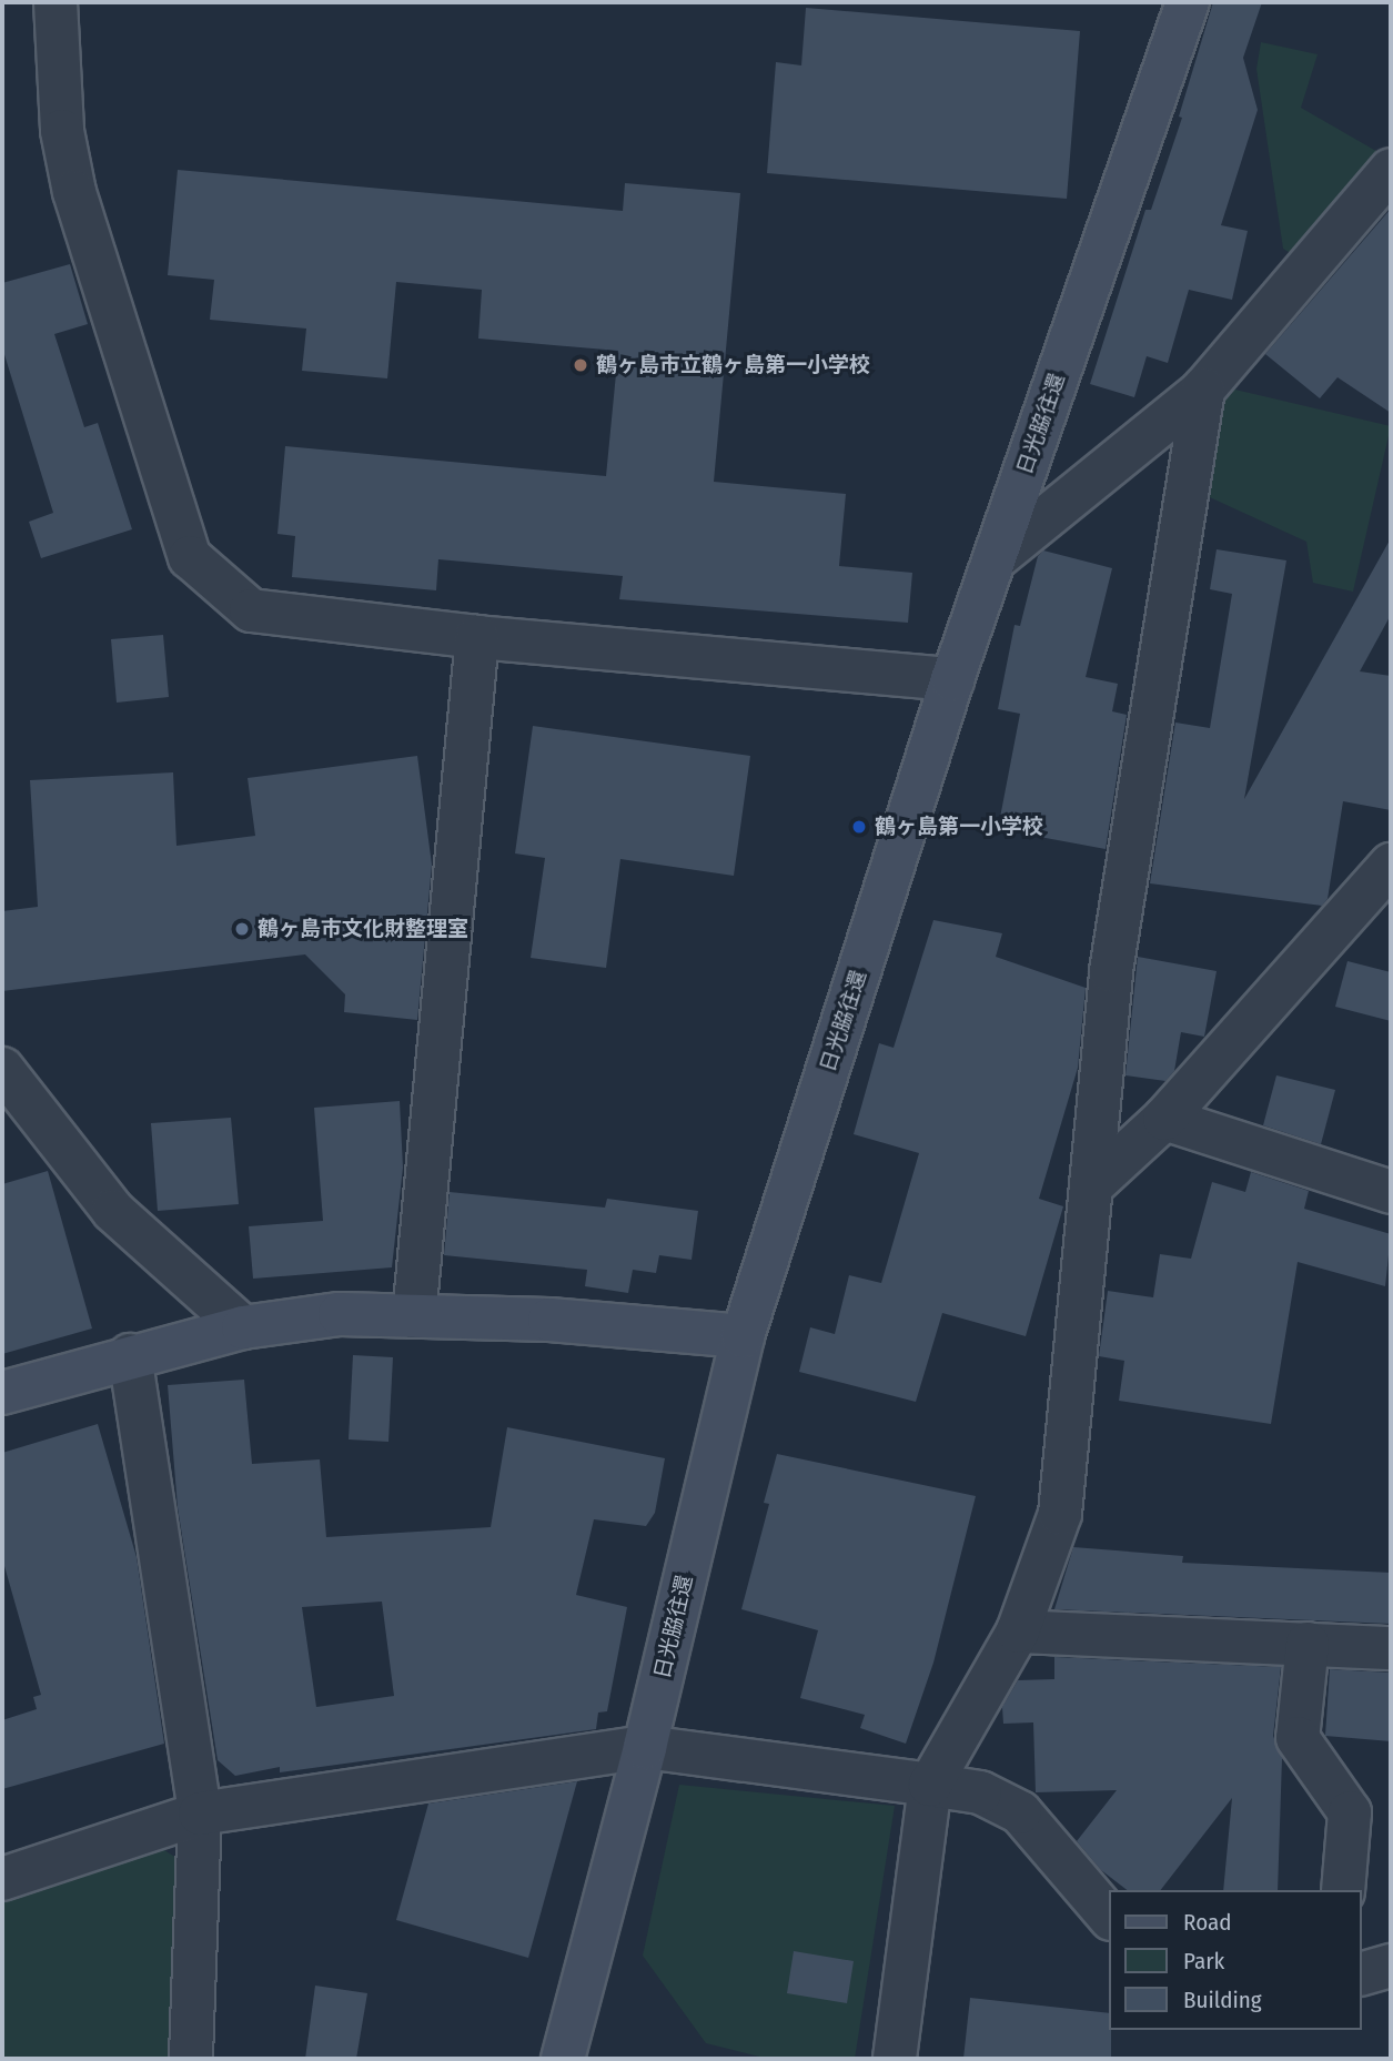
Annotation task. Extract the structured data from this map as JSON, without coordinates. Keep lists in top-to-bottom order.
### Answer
{
  "streets": {
    "street": ["日光脇往還"]
  },
  "places": ["鶴ヶ島市立鶴ヶ島第一小学校", "鶴ヶ島第一小学校", "鶴ヶ島市文化財整理室"],
  "legend": ["Road", "Park", "Building"]
}
